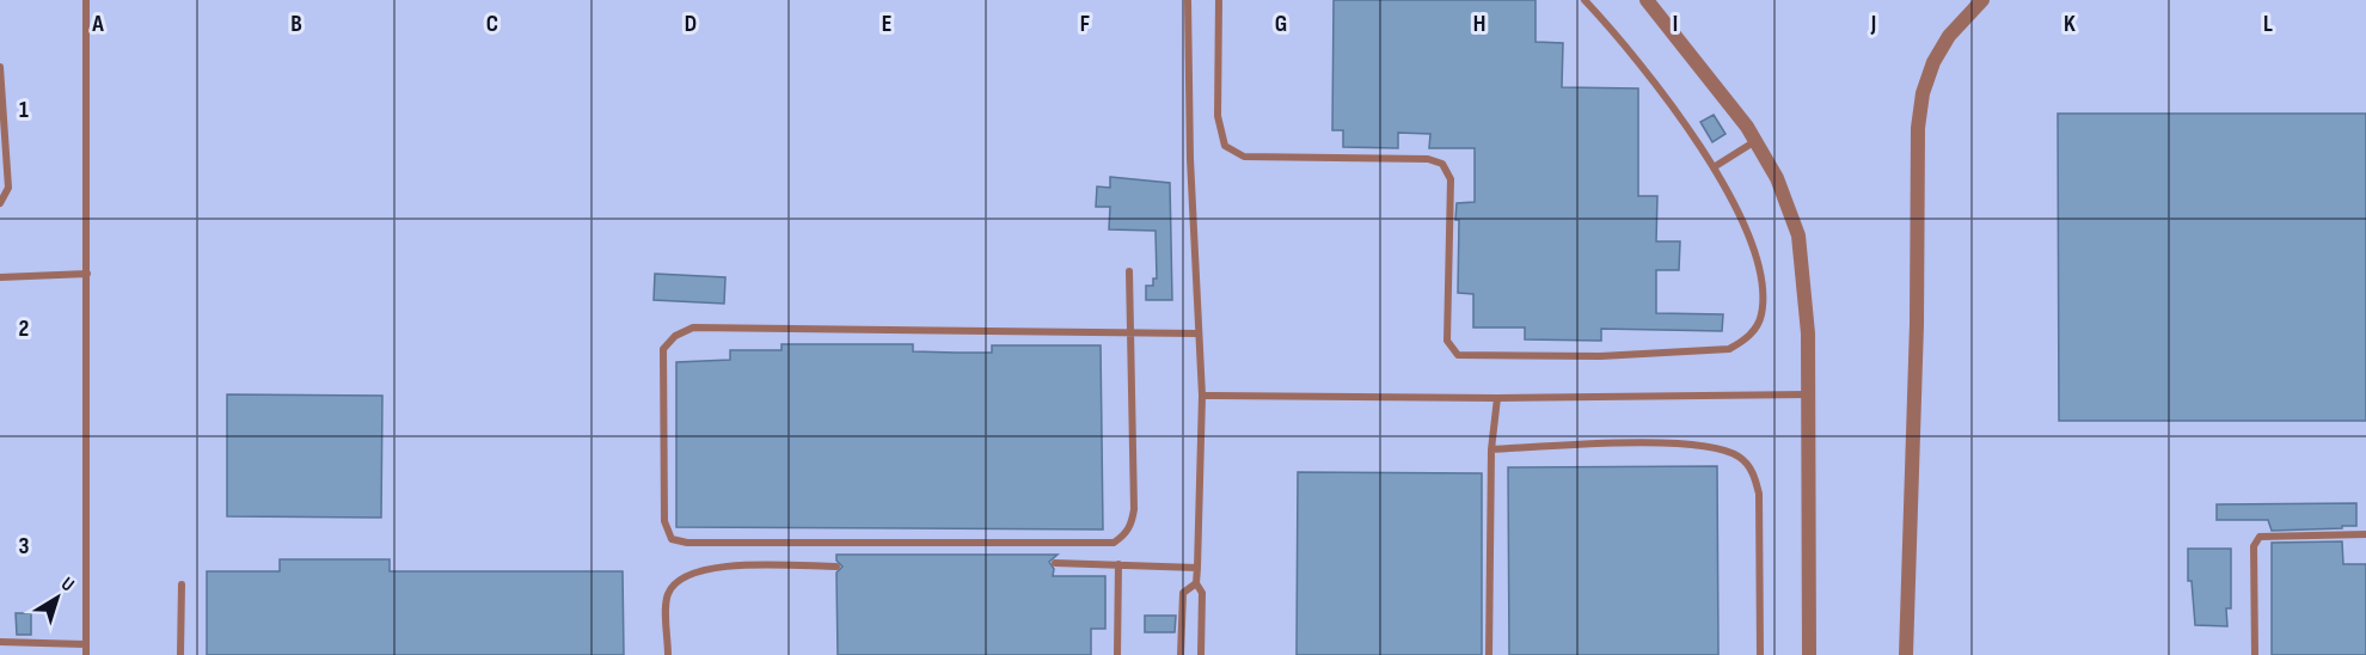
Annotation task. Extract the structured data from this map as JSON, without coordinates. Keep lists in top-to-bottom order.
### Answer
{
  "north": "top right",
  "grid": {
    "columns": [
      "A",
      "B",
      "C",
      "D",
      "E",
      "F",
      "G",
      "H",
      "I",
      "J",
      "K",
      "L"
    ],
    "rows": ["1", "2", "3"]
  }
}
